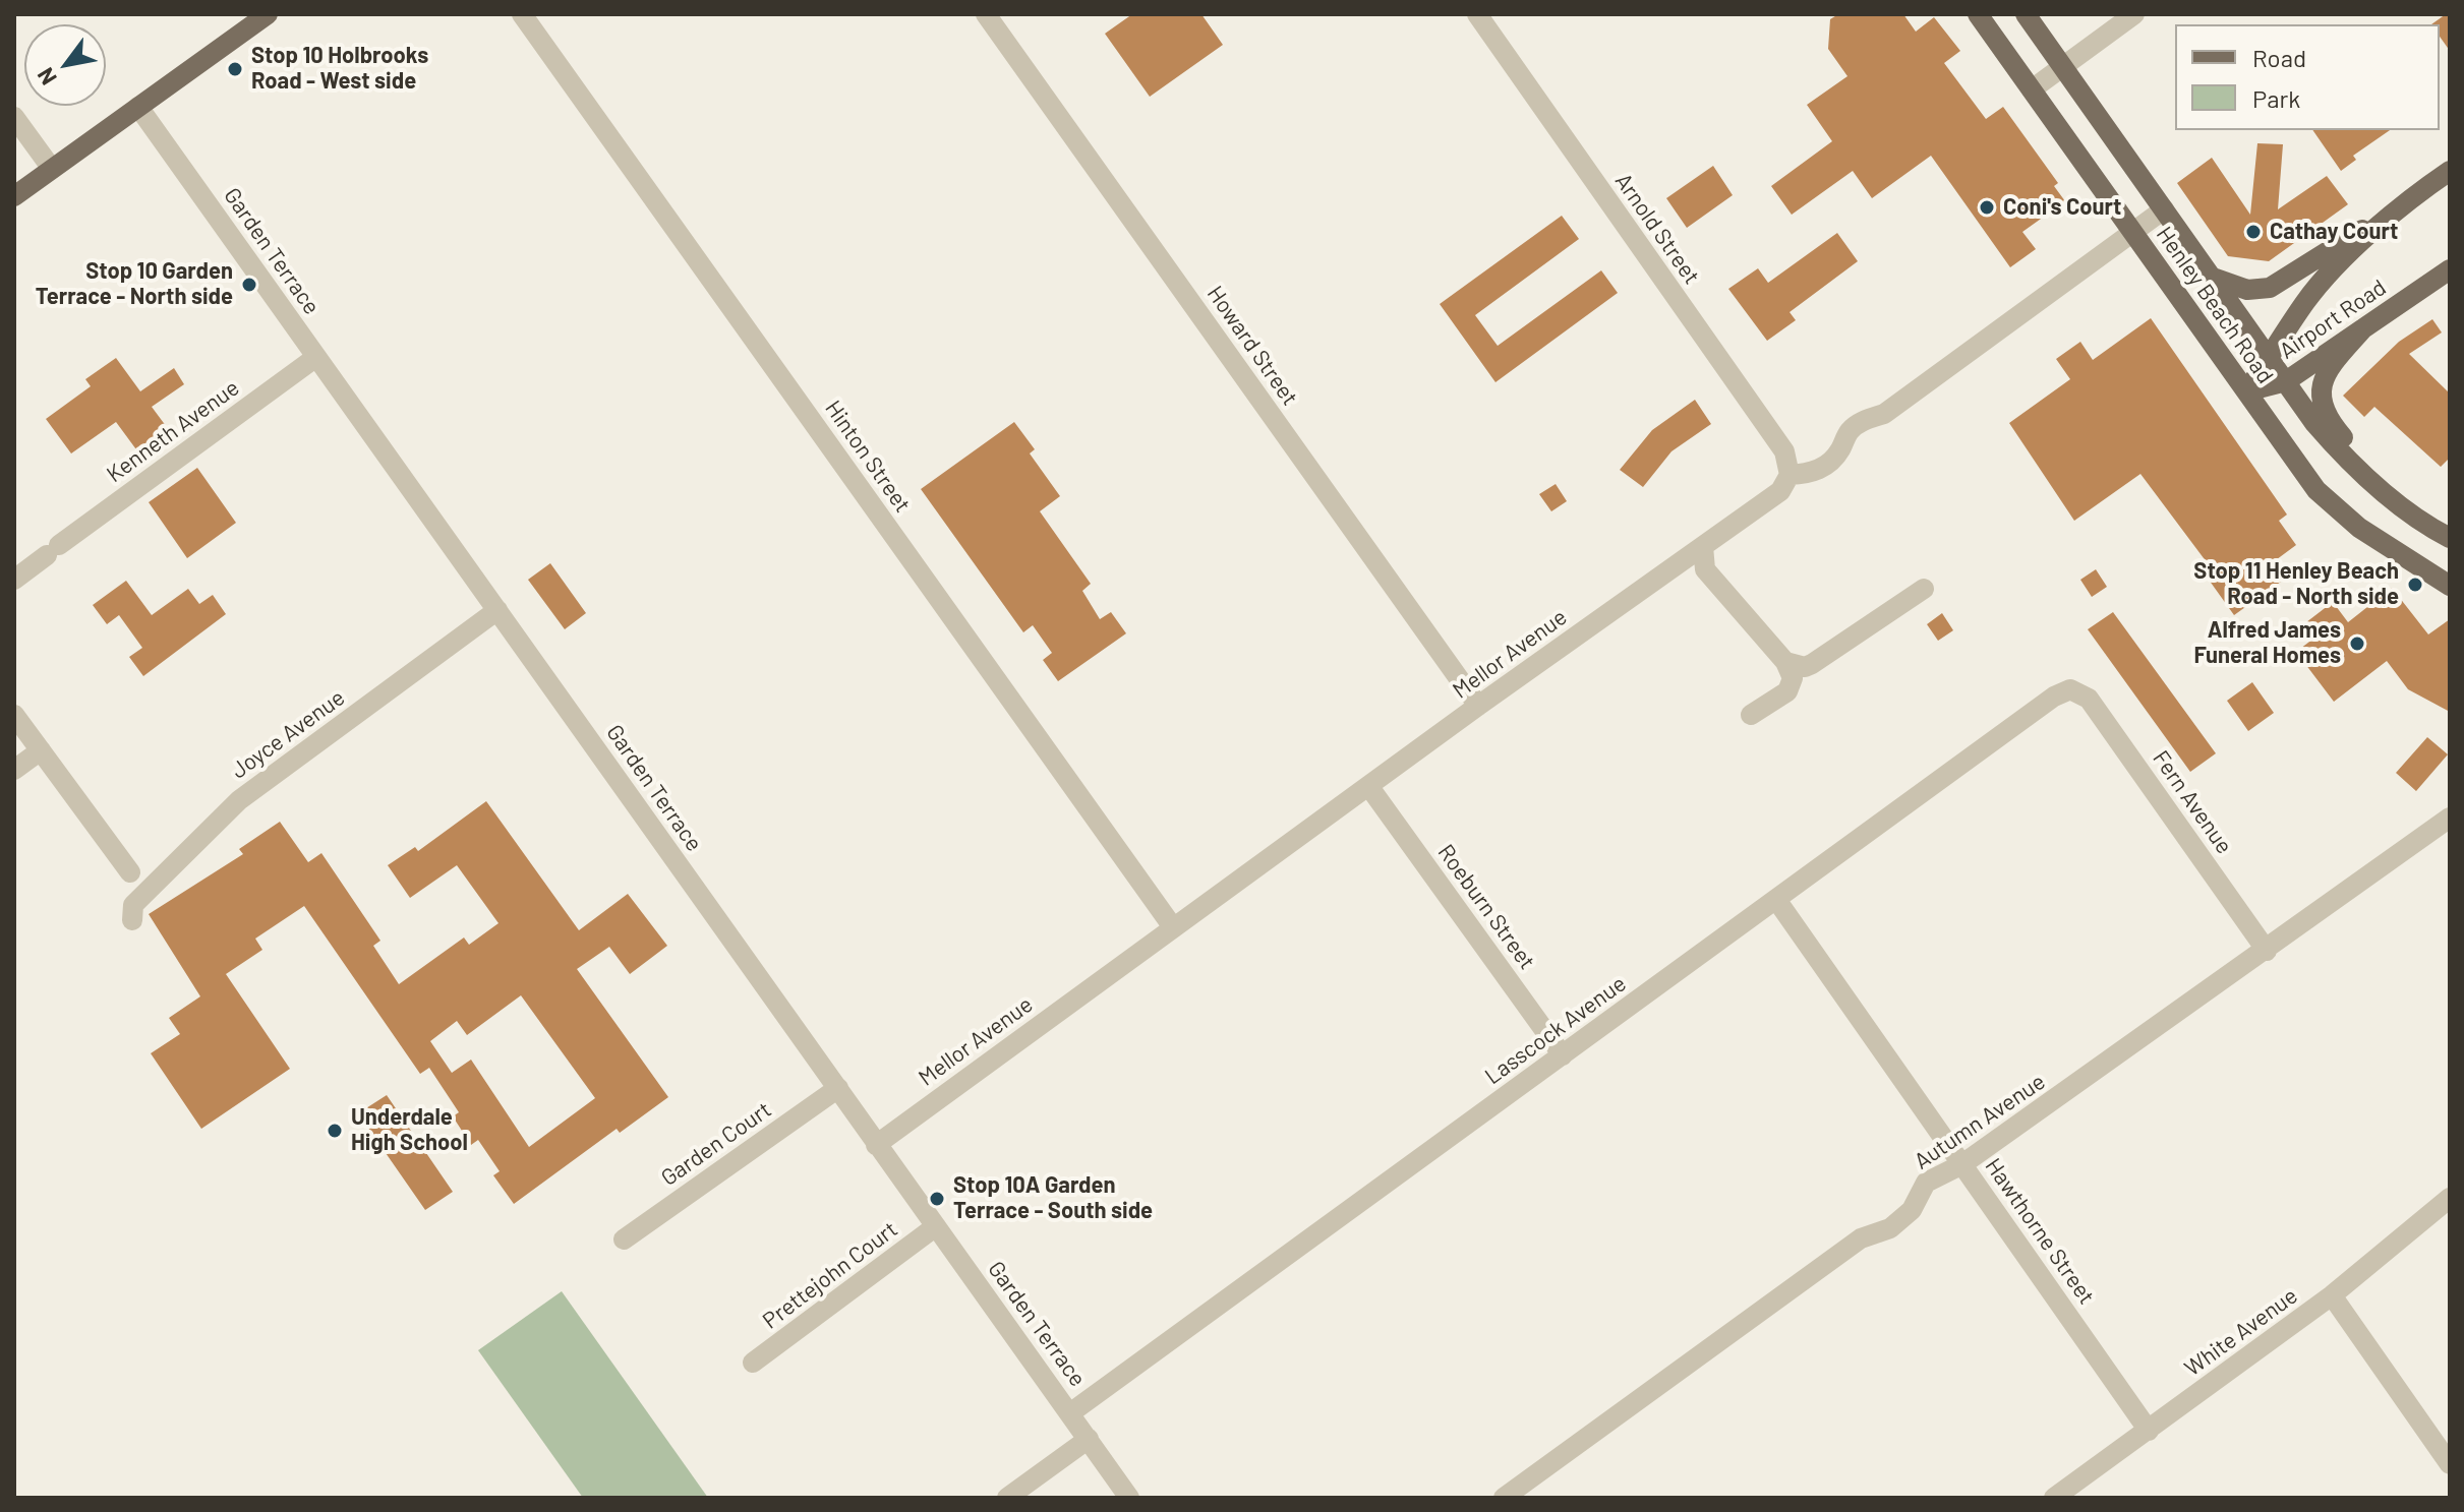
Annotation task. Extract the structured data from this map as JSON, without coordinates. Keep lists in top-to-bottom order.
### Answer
{
  "streets": {
    "main road": ["Henley Beach Road", "Airport Road"],
    "street": [
      "Arnold Street",
      "Garden Terrace",
      "Howard Street",
      "Kenneth Avenue",
      "Hinton Street",
      "Mellor Avenue",
      "Joyce Avenue",
      "Fern Avenue",
      "Roeburn Street",
      "Lasscock Avenue",
      "Autumn Avenue",
      "Garden Court",
      "Hawthorne Street",
      "Prettejohn Court",
      "White Avenue"
    ]
  },
  "crossings": [
    ["Arnold Street", "Mellor Avenue"],
    ["Garden Terrace", "Kenneth Avenue"],
    ["Garden Terrace", "Mellor Avenue"],
    ["Garden Terrace", "Joyce Avenue"],
    ["Garden Terrace", "Lasscock Avenue"],
    ["Garden Terrace", "Garden Court"],
    ["Garden Terrace", "Prettejohn Court"],
    ["Henley Beach Road", "Airport Road"],
    ["Howard Street", "Mellor Avenue"],
    ["Hinton Street", "Mellor Avenue"],
    ["Mellor Avenue", "Roeburn Street"],
    ["Fern Avenue", "Lasscock Avenue"],
    ["Fern Avenue", "Autumn Avenue"],
    ["Roeburn Street", "Lasscock Avenue"],
    ["Lasscock Avenue", "Hawthorne Street"],
    ["Autumn Avenue", "Hawthorne Street"],
    ["Hawthorne Street", "White Avenue"]
  ],
  "places": [
    "Stop 10 Holbrooks Road - West side",
    "Coni's Court",
    "Cathay Court",
    "Stop 10 Garden Terrace - North side",
    "Stop 11 Henley Beach Road - North side",
    "Alfred James Funeral Homes",
    "Underdale High School",
    "Stop 10A Garden Terrace - South side"
  ],
  "legend": ["Road", "Park"],
  "north": "bottom left"
}
